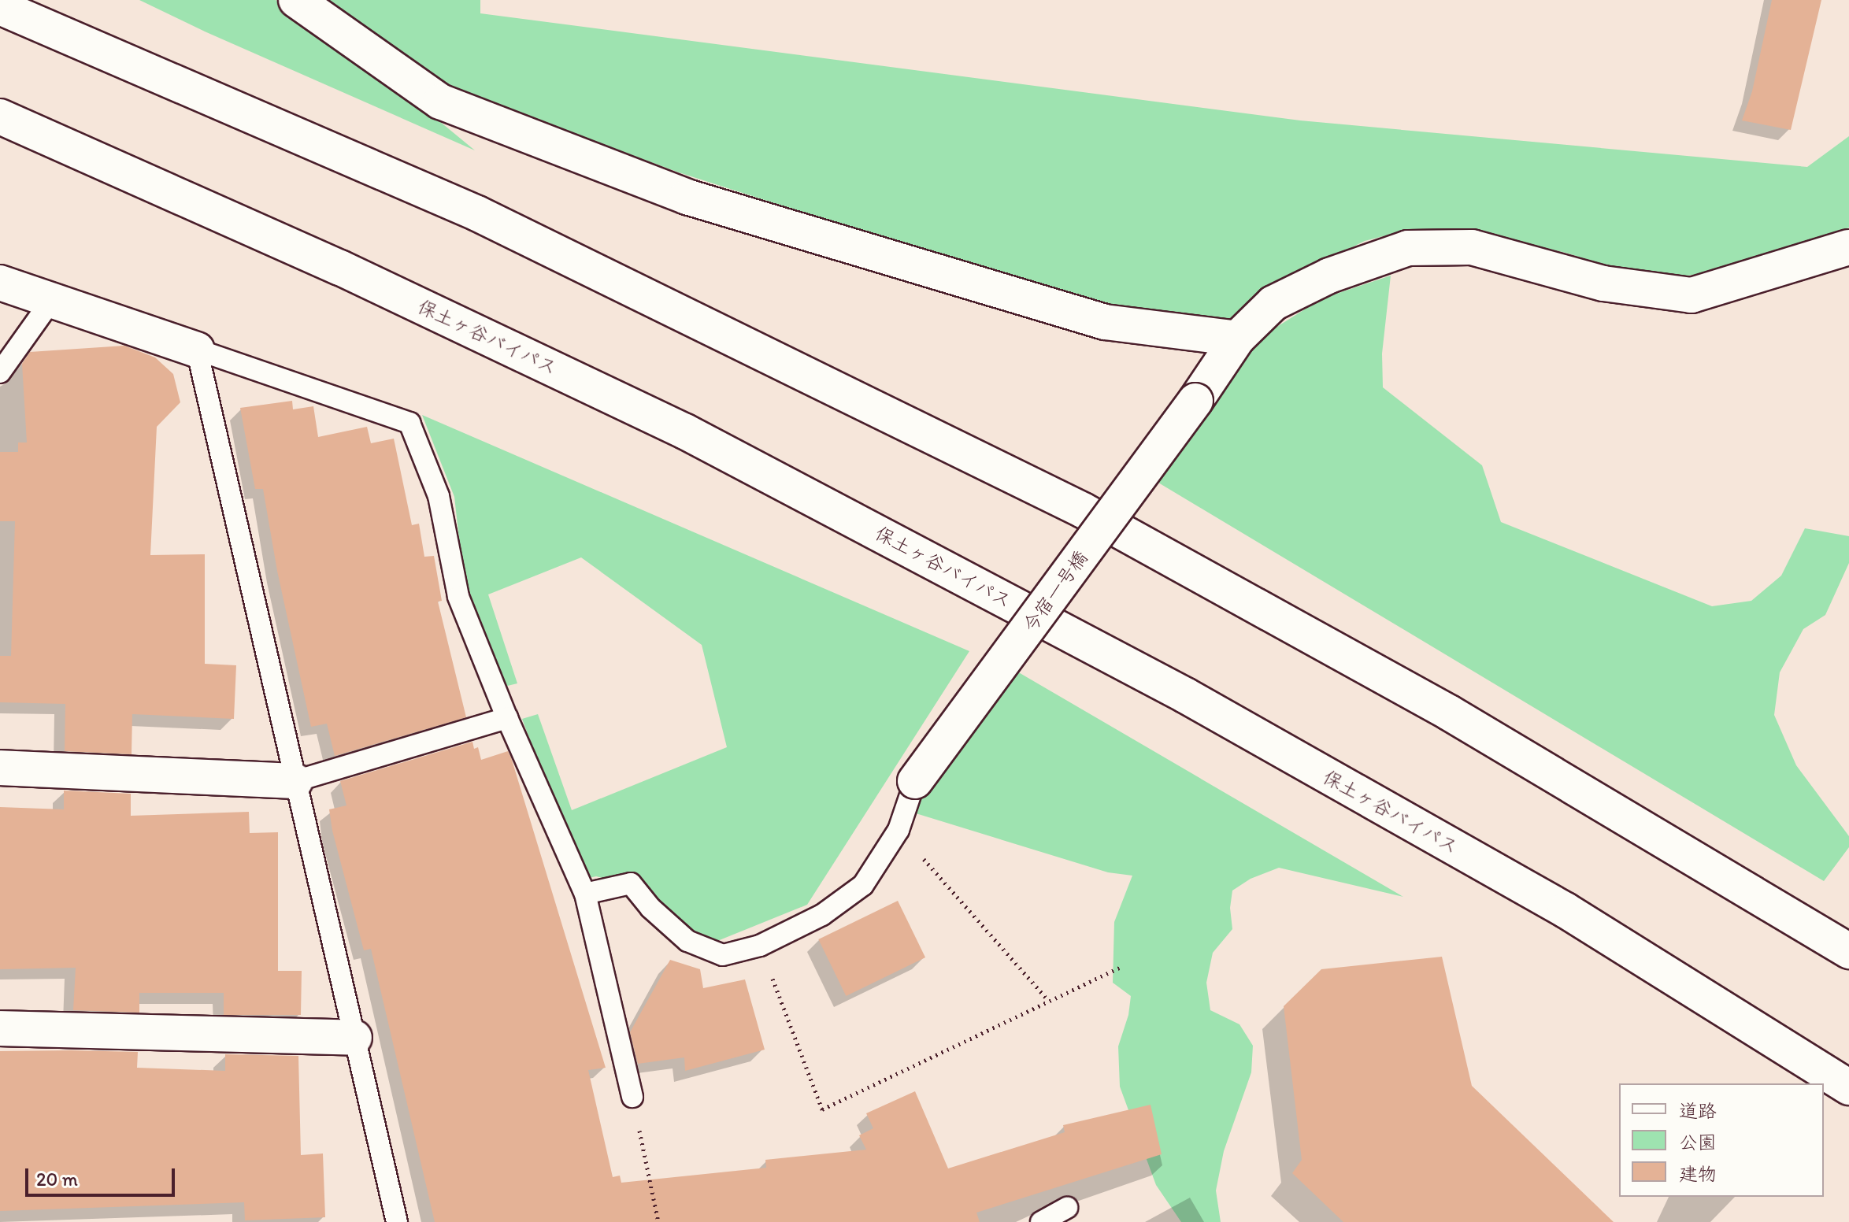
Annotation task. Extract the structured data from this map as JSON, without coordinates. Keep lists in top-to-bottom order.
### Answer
{
  "streets": {
    "main road": ["保土ヶ谷バイパス", "今宿一号橋"]
  },
  "legend": ["道路", "公園", "建物"],
  "scale_bar": "20 m"
}
